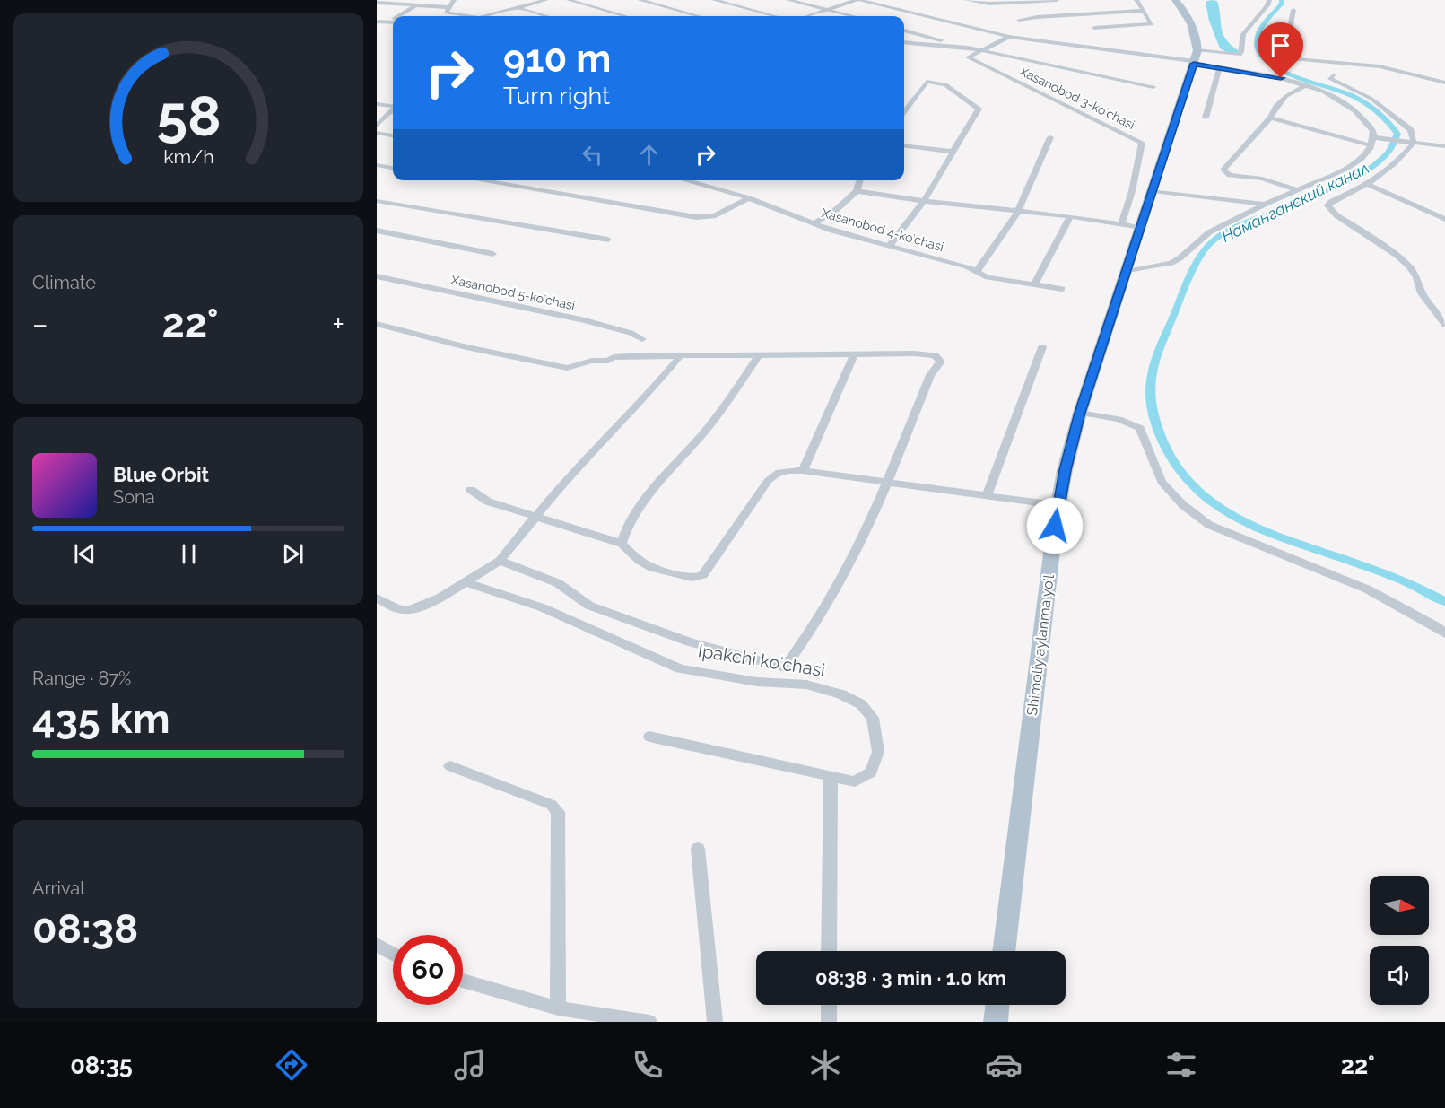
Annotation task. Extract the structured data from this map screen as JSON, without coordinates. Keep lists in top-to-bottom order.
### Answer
{
  "streets": {
    "main road": ["Shimoliy aylanma yoʻl"],
    "street": [
      "Xasanobod 3-koʻchasi",
      "Xasanobod 4-koʻchasi",
      "Xasanobod 5-koʻchasi",
      "Ipakchi koʻchasi"
    ]
  },
  "water": ["Наманганский канал"],
  "north": "right",
  "page": {
    "turn": ["910 m", "Turn right"],
    "tile": [
      "Climate",
      ["Range · 87%", "435 km"],
      ["Arrival", "08:38"]
    ],
    "heat": ["−", "22°", "+"],
    "song": ["Blue Orbit", "Sona"],
    "limit": "60",
    "trip": "08:38 · 3 min · 1.0 km",
    "tabs": ["08:35", "22°"],
    "gauge": ["58", "km/h"]
  }
}
